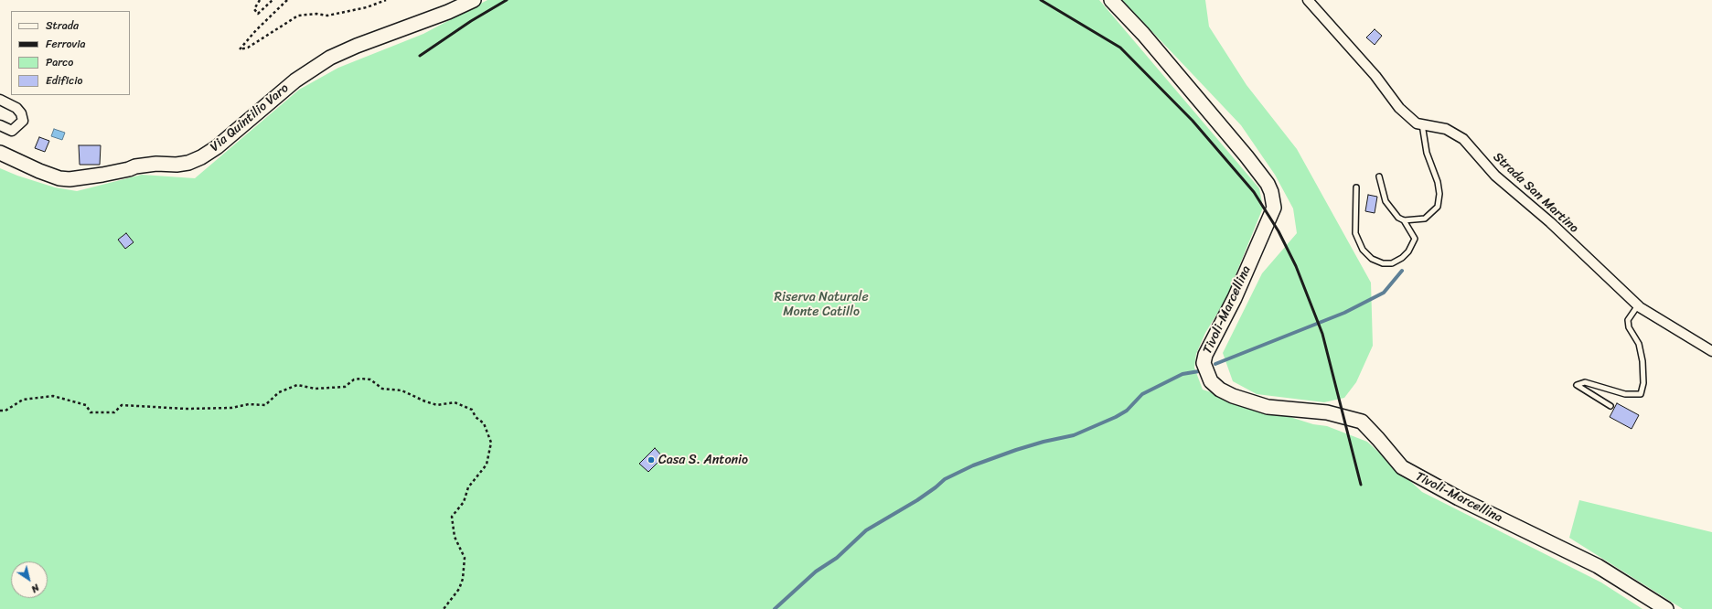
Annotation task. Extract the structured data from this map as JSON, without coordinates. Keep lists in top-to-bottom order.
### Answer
{
  "streets": {
    "main road": ["Via Quintilio Varo", "Tivoli-Marcellina"],
    "street": ["Strada San Martino"]
  },
  "parks": ["Riserva Naturale Monte Catillo"],
  "places": ["Casa S. Antonio"],
  "legend": [
    "Strada",
    "Ferrovia",
    "Parco",
    "Edificio"
  ],
  "north": "bottom right"
}
